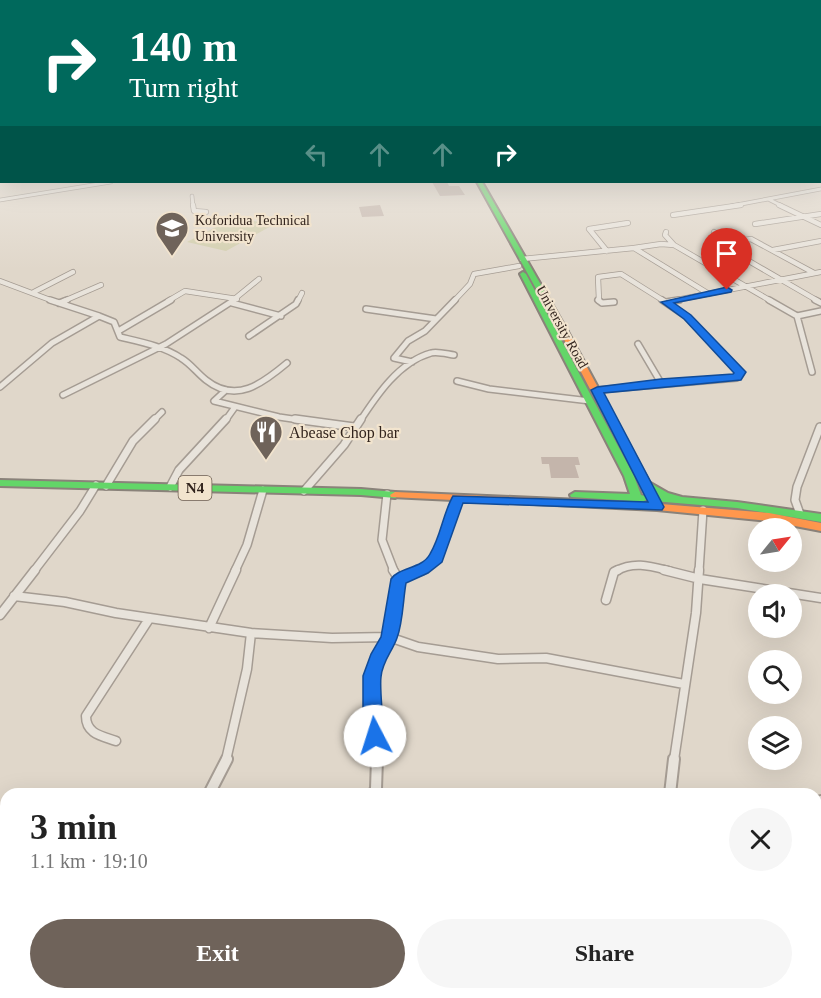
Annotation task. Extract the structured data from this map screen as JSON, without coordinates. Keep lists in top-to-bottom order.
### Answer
{
  "streets": {
    "main road": ["University Road", "N4"]
  },
  "crossings": [
    ["University Road", "N4"]
  ],
  "places": {
    "school or university": ["Koforidua Technical University"],
    "restaurant": ["Abease Chop bar"]
  },
  "north": "top right",
  "page": {
    "turn": ["140 m", "Turn right"],
    "heading": ["3 min", "1.1 km · 19:10"],
    "buttons": ["Exit", "Share"]
  }
}
